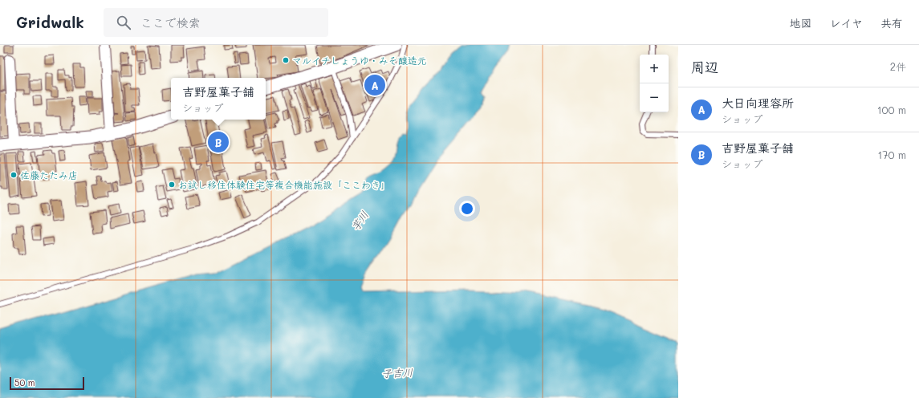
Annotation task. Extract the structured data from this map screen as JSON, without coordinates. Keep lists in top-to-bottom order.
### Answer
{
  "water": ["芋川", "子吉川"],
  "places": ["マルイチしょうゆ・みそ醸造元", "佐藤たたみ店", "お試し移住体験住宅等複合機能施設「ここわき」"],
  "scale_bar": "50 m",
  "page": {
    "header": "Gridwalk",
    "search": "ここで検索",
    "nav": ["地図", "レイヤ", "共有"],
    "heading": ["周辺", "2件"],
    "map_buttons": ["+", "−"],
    "pins": ["A", "B"],
    "popup": ["吉野屋菓子舗", "ショップ"],
    "list": [
      {
        "mark": "A",
        "name": "大日向理容所",
        "note": "ショップ",
        "value": "100 m"
      },
      {
        "mark": "B",
        "name": "吉野屋菓子舗",
        "note": "ショップ",
        "value": "170 m"
      }
    ],
    "scale": "50 m"
  }
}
